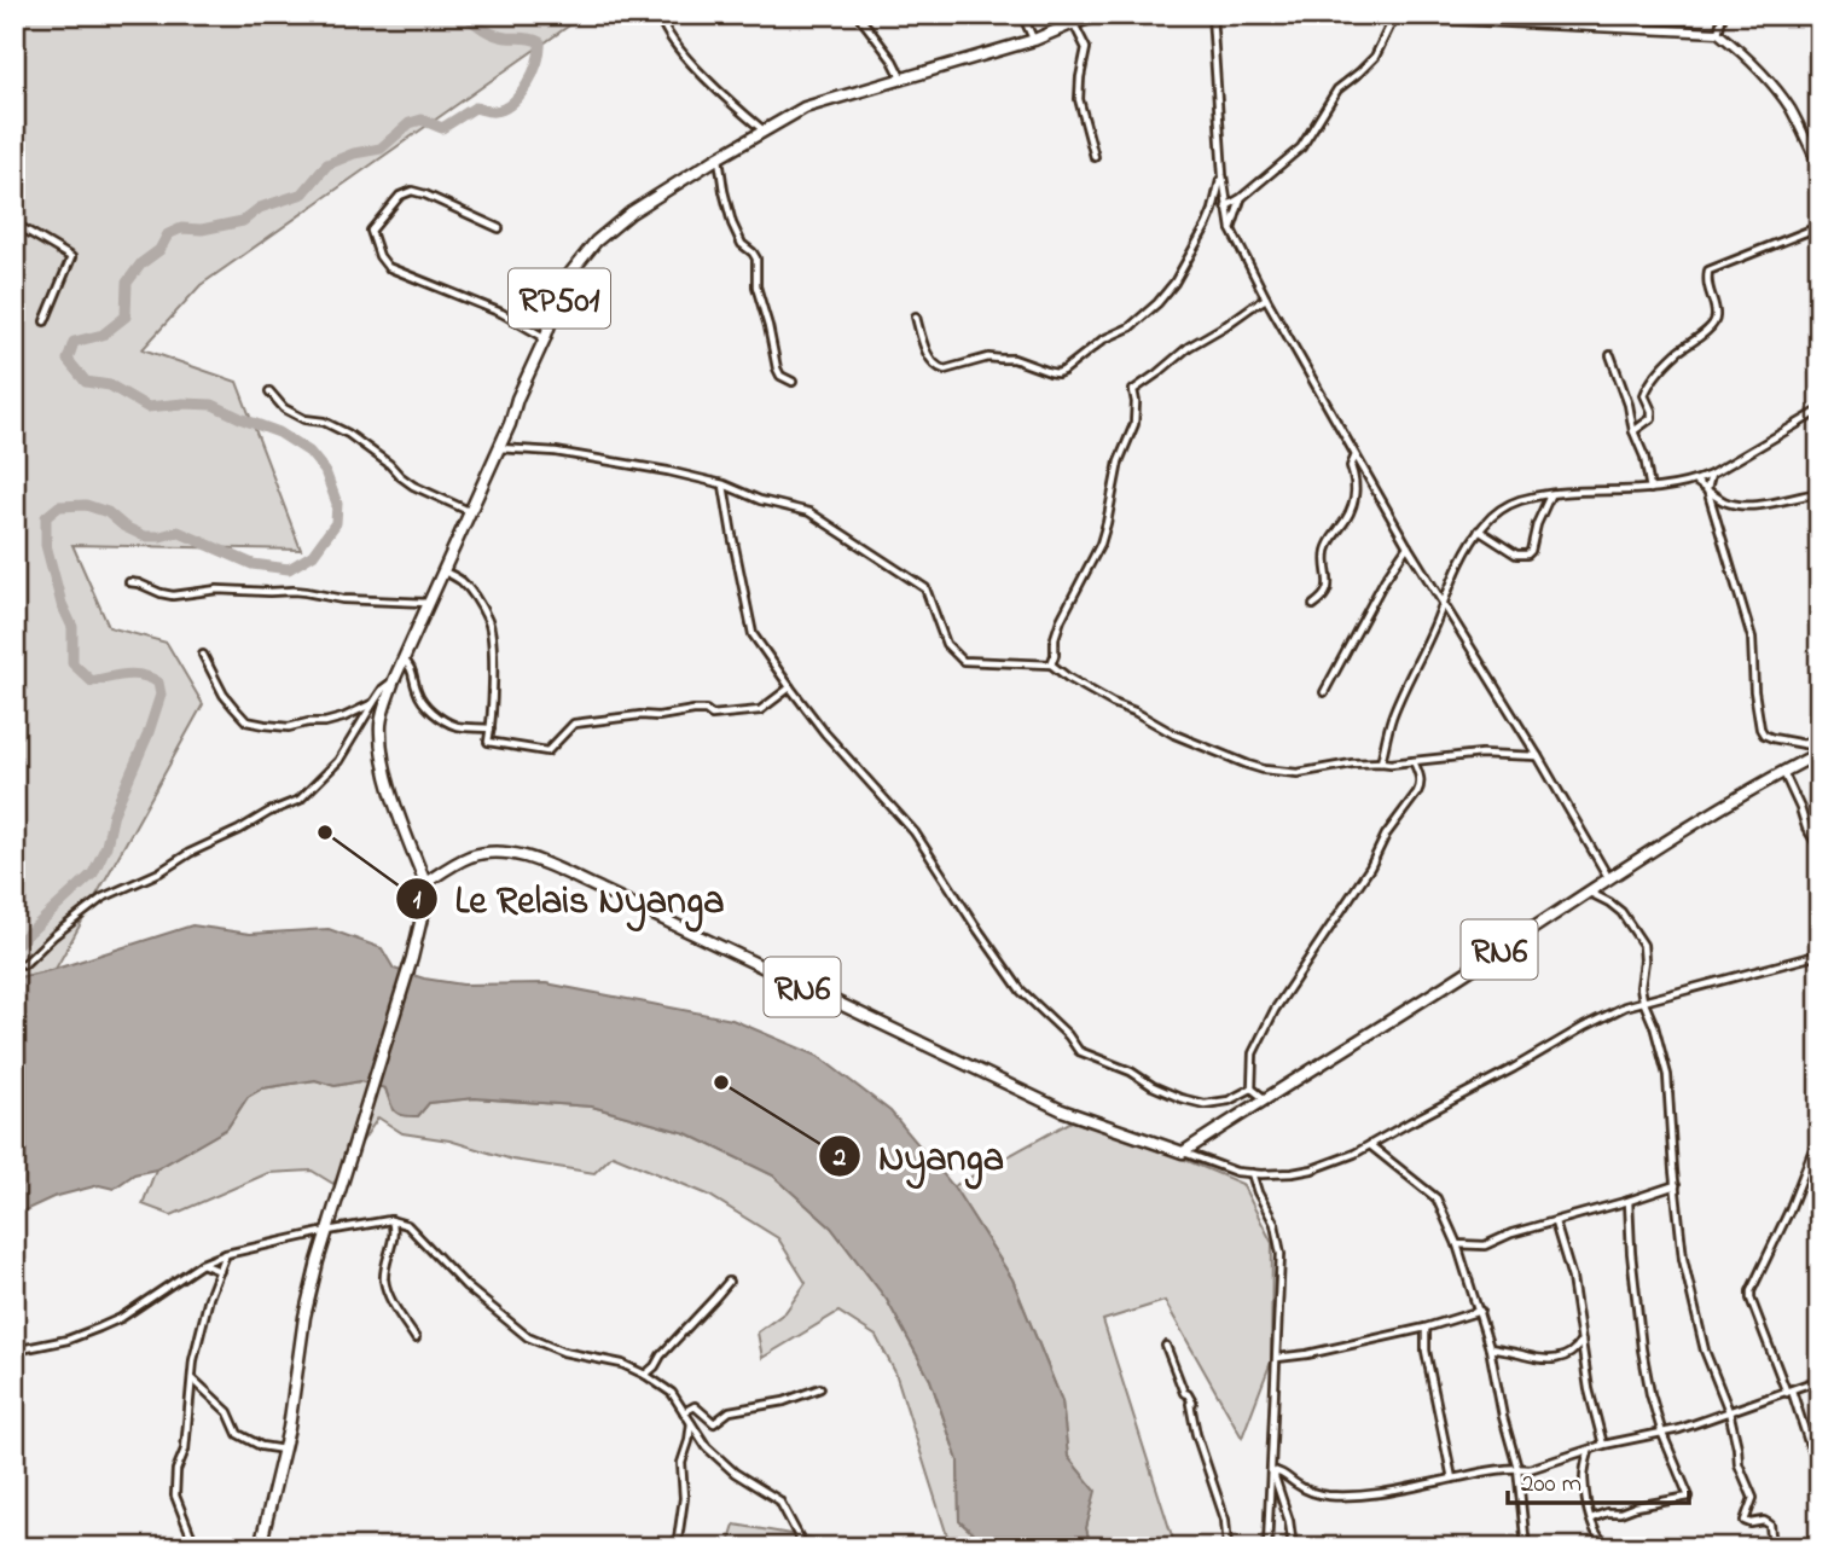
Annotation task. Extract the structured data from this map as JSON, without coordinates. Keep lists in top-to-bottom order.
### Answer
{
  "streets": {
    "main road": ["RP501", "RN6"]
  },
  "crossings": [
    ["RP501", "RN6"]
  ],
  "places": ["Le Relais Nyanga", "Nyanga"],
  "scale_bar": "200 m"
}
